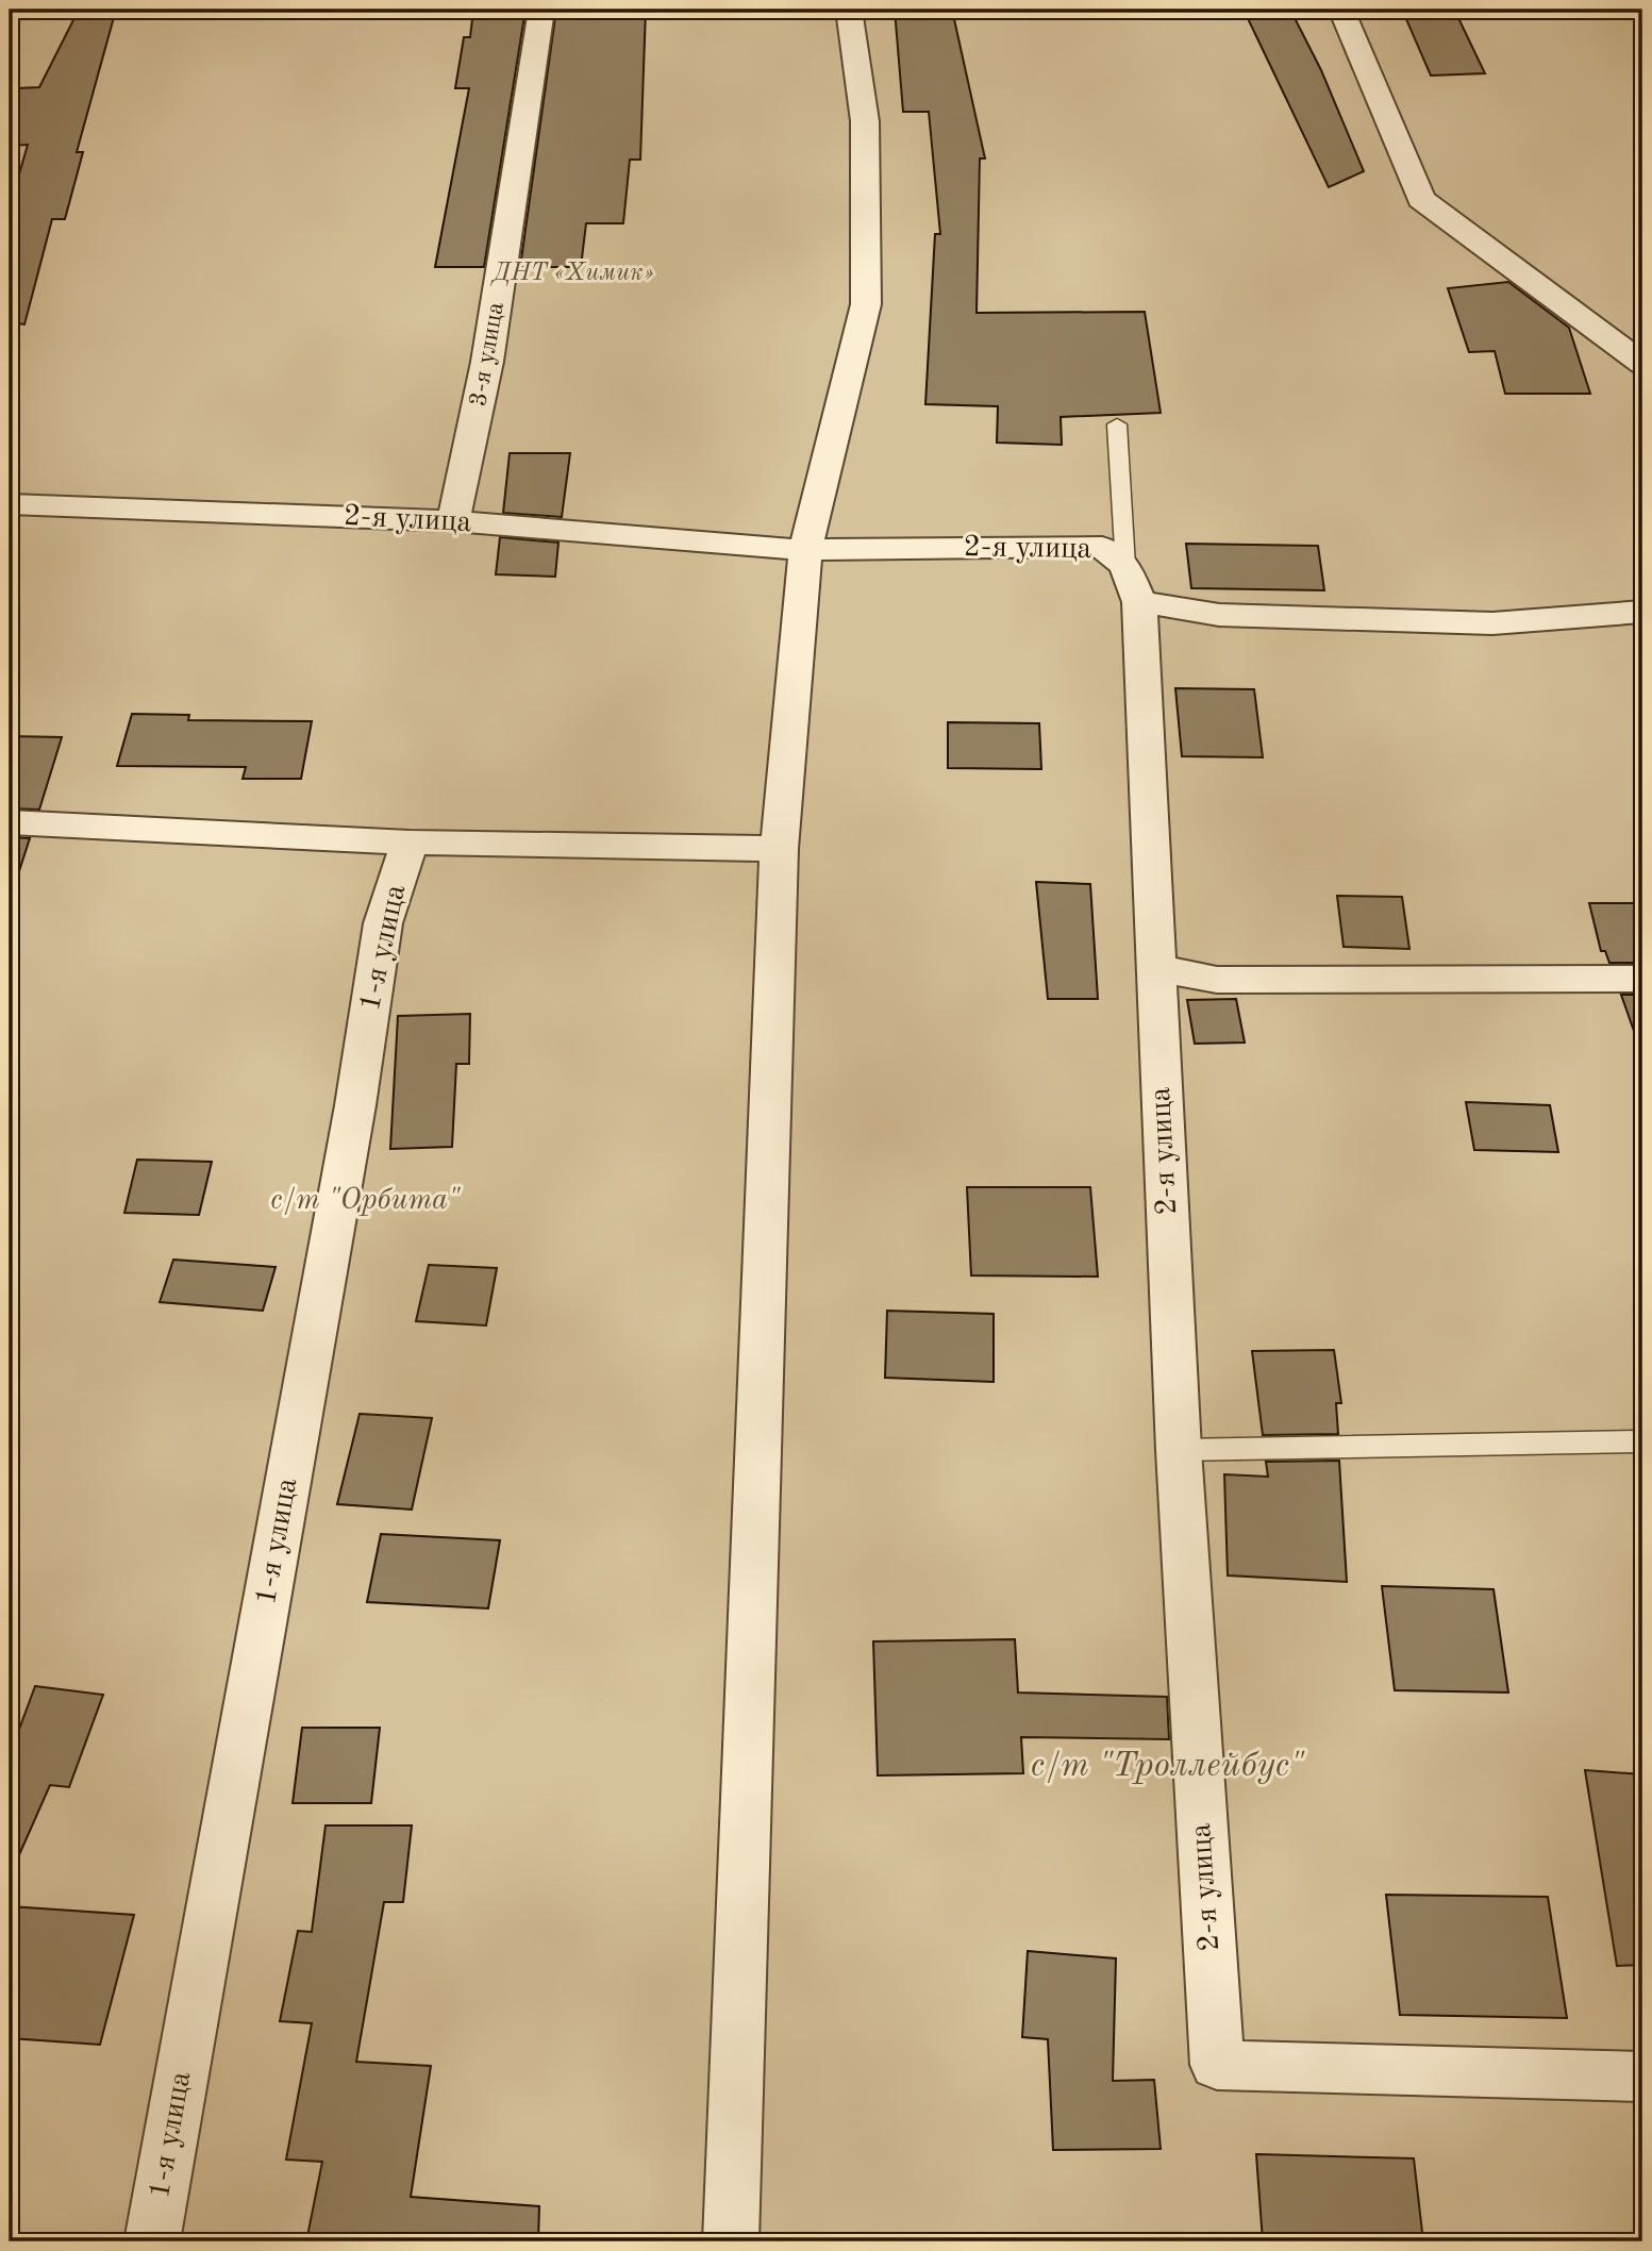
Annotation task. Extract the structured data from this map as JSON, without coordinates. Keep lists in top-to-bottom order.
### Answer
{
  "streets": {
    "street": ["3-я улица", "2-я улица", "1-я улица"]
  },
  "crossings": [
    ["3-я улица", "2-я улица"]
  ],
  "parks": ["ДНТ «Химик»", "с/т \"Орбита\"", "с/т \"Троллейбус\""]
}
